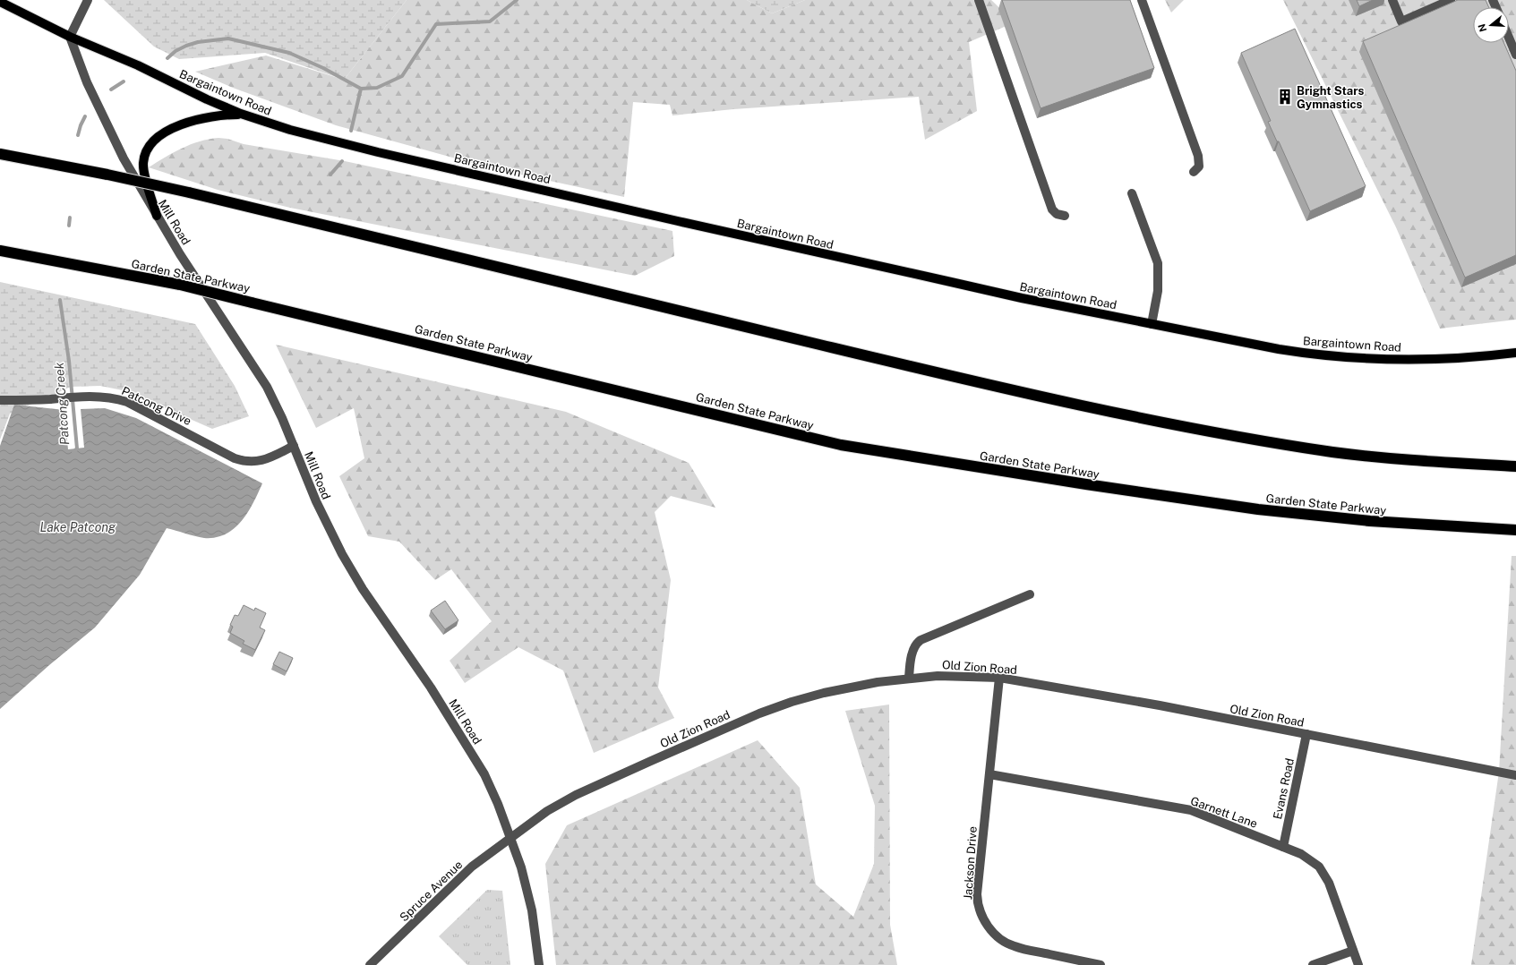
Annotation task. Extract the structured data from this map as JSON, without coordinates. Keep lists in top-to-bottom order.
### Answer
{
  "streets": {
    "highway": ["Garden State Parkway"],
    "main road": ["Bargaintown Road"],
    "street": [
      "Mill Road",
      "Patcong Drive",
      "Old Zion Road",
      "Evans Road",
      "Garnett Lane",
      "Jackson Drive",
      "Spruce Avenue"
    ]
  },
  "crossings": [
    ["Bargaintown Road", "Mill Road"],
    ["Mill Road", "Patcong Drive"],
    ["Mill Road", "Old Zion Road"],
    ["Mill Road", "Spruce Avenue"],
    ["Old Zion Road", "Evans Road"],
    ["Old Zion Road", "Jackson Drive"],
    ["Old Zion Road", "Spruce Avenue"],
    ["Evans Road", "Garnett Lane"],
    ["Garnett Lane", "Jackson Drive"]
  ],
  "water": ["Patcong Creek", "Lake Patcong"],
  "places": {
    "building": ["Bright Stars Gymnastics"]
  },
  "north": "left"
}
